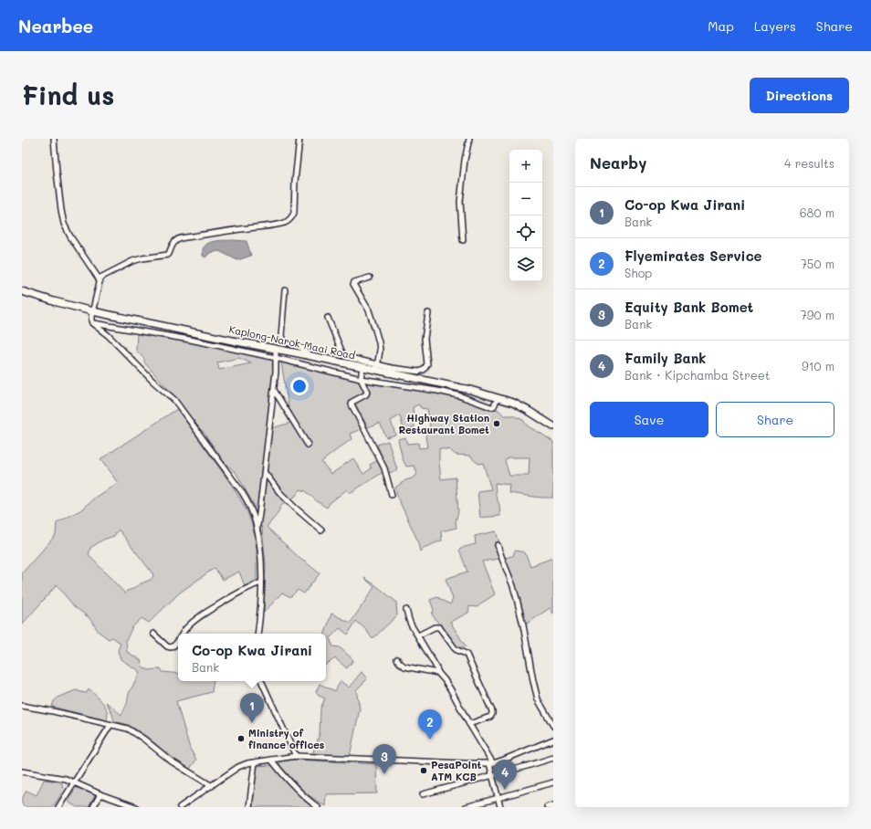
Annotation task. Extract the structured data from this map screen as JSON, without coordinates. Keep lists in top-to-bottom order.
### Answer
{
  "streets": {
    "highway": ["Kaplong-Narok-Maai Road"]
  },
  "places": ["Highway Station Restaurant Bomet", "Ministry of finance offices", "PesaPoint ATM KCB"],
  "page": {
    "header": "Nearbee",
    "nav": ["Map", "Layers", "Share"],
    "buttons": [
      "Directions",
      ["Save", "Share"]
    ],
    "title": "Find us",
    "heading": ["Nearby", "4 results"],
    "map_buttons": ["+", "−"],
    "list": [
      {
        "mark": "1",
        "name": "Co-op Kwa Jirani",
        "note": "Bank",
        "value": "680 m"
      },
      {
        "mark": "2",
        "name": "Flyemirates Service",
        "note": "Shop",
        "value": "750 m"
      },
      {
        "mark": "3",
        "name": "Equity Bank Bomet",
        "note": "Bank",
        "value": "790 m"
      },
      {
        "mark": "4",
        "name": "Family Bank",
        "note": "Bank · Kipchamba Street",
        "value": "910 m"
      }
    ],
    "popup": ["Co-op Kwa Jirani", "Bank"],
    "pins": [
      "1",
      "2",
      "3",
      "4"
    ]
  }
}
